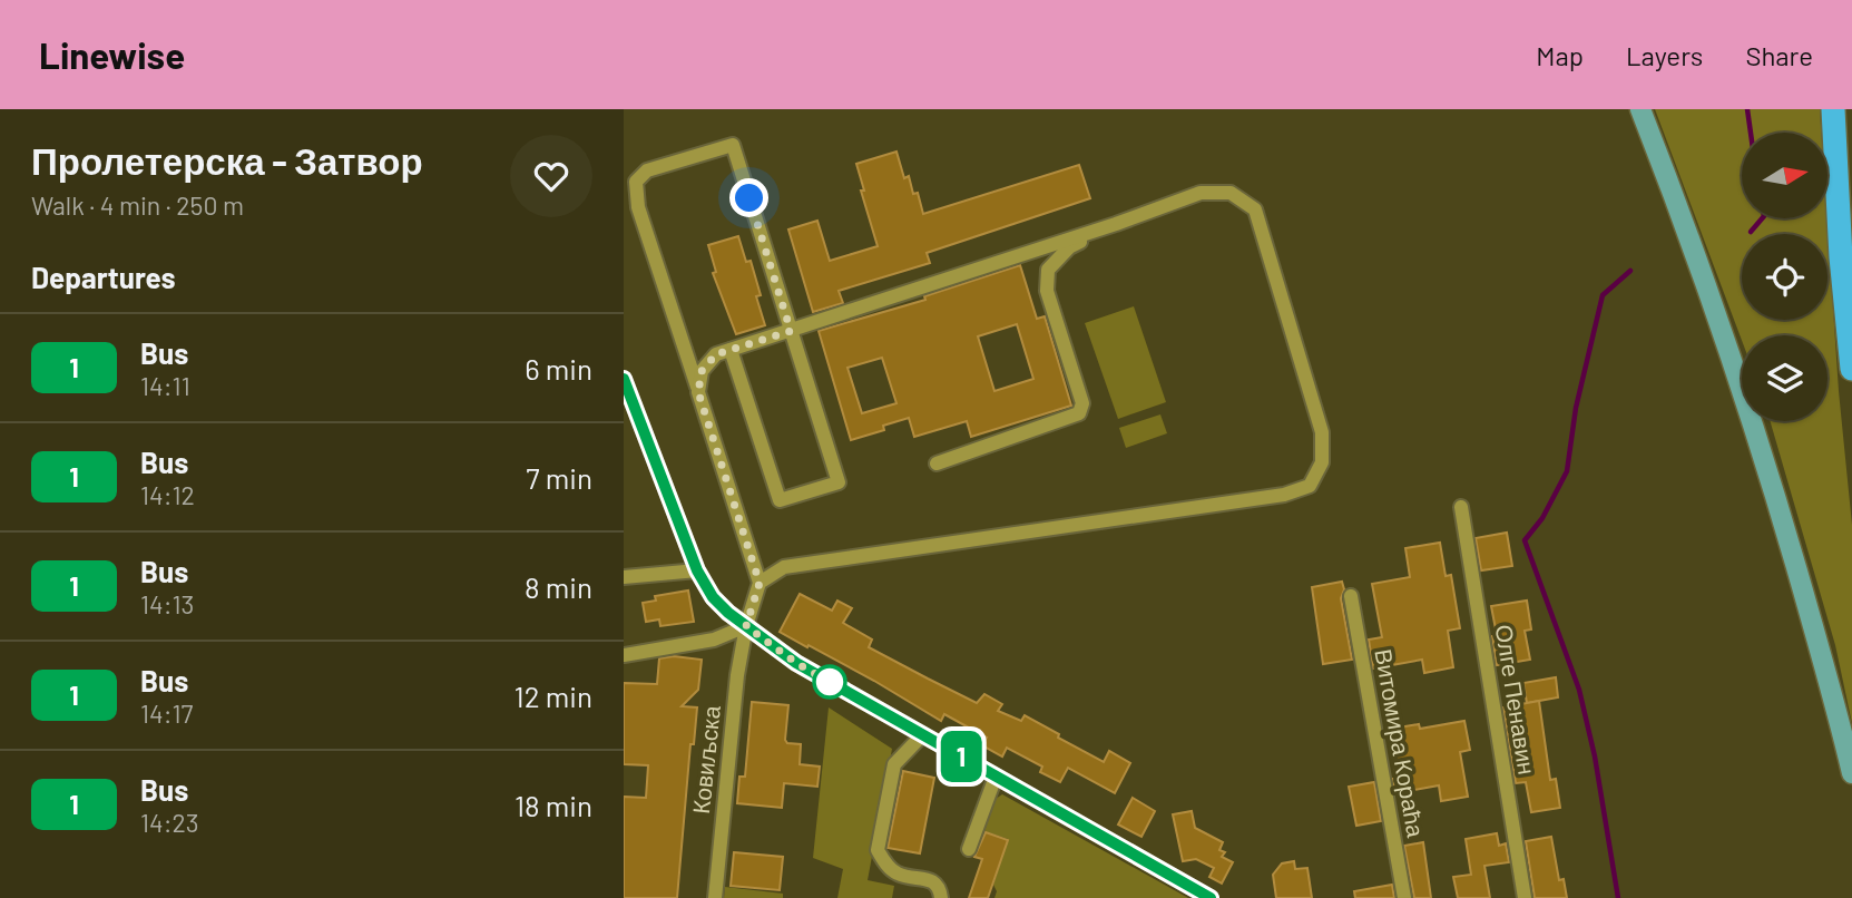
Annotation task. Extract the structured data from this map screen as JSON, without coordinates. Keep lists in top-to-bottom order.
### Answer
{
  "streets": {
    "street": ["Олге Пенавин", "Витомира Кораћа", "Ковиљска"]
  },
  "lines": ["bus line 1"],
  "north": "right",
  "page": {
    "header": "Linewise",
    "nav": ["Map", "Layers", "Share"],
    "heading": [
      ["Пролетерска - Затвор", "Walk · 4 min · 250 m"],
      "Departures"
    ],
    "on_map": "1",
    "list": [
      {
        "mark": "1",
        "name": "Bus",
        "note": "14:11",
        "value": "6 min"
      },
      {
        "mark": "1",
        "name": "Bus",
        "note": "14:12",
        "value": "7 min"
      },
      {
        "mark": "1",
        "name": "Bus",
        "note": "14:13",
        "value": "8 min"
      },
      {
        "mark": "1",
        "name": "Bus",
        "note": "14:17",
        "value": "12 min"
      },
      {
        "mark": "1",
        "name": "Bus",
        "note": "14:23",
        "value": "18 min"
      }
    ]
  }
}
